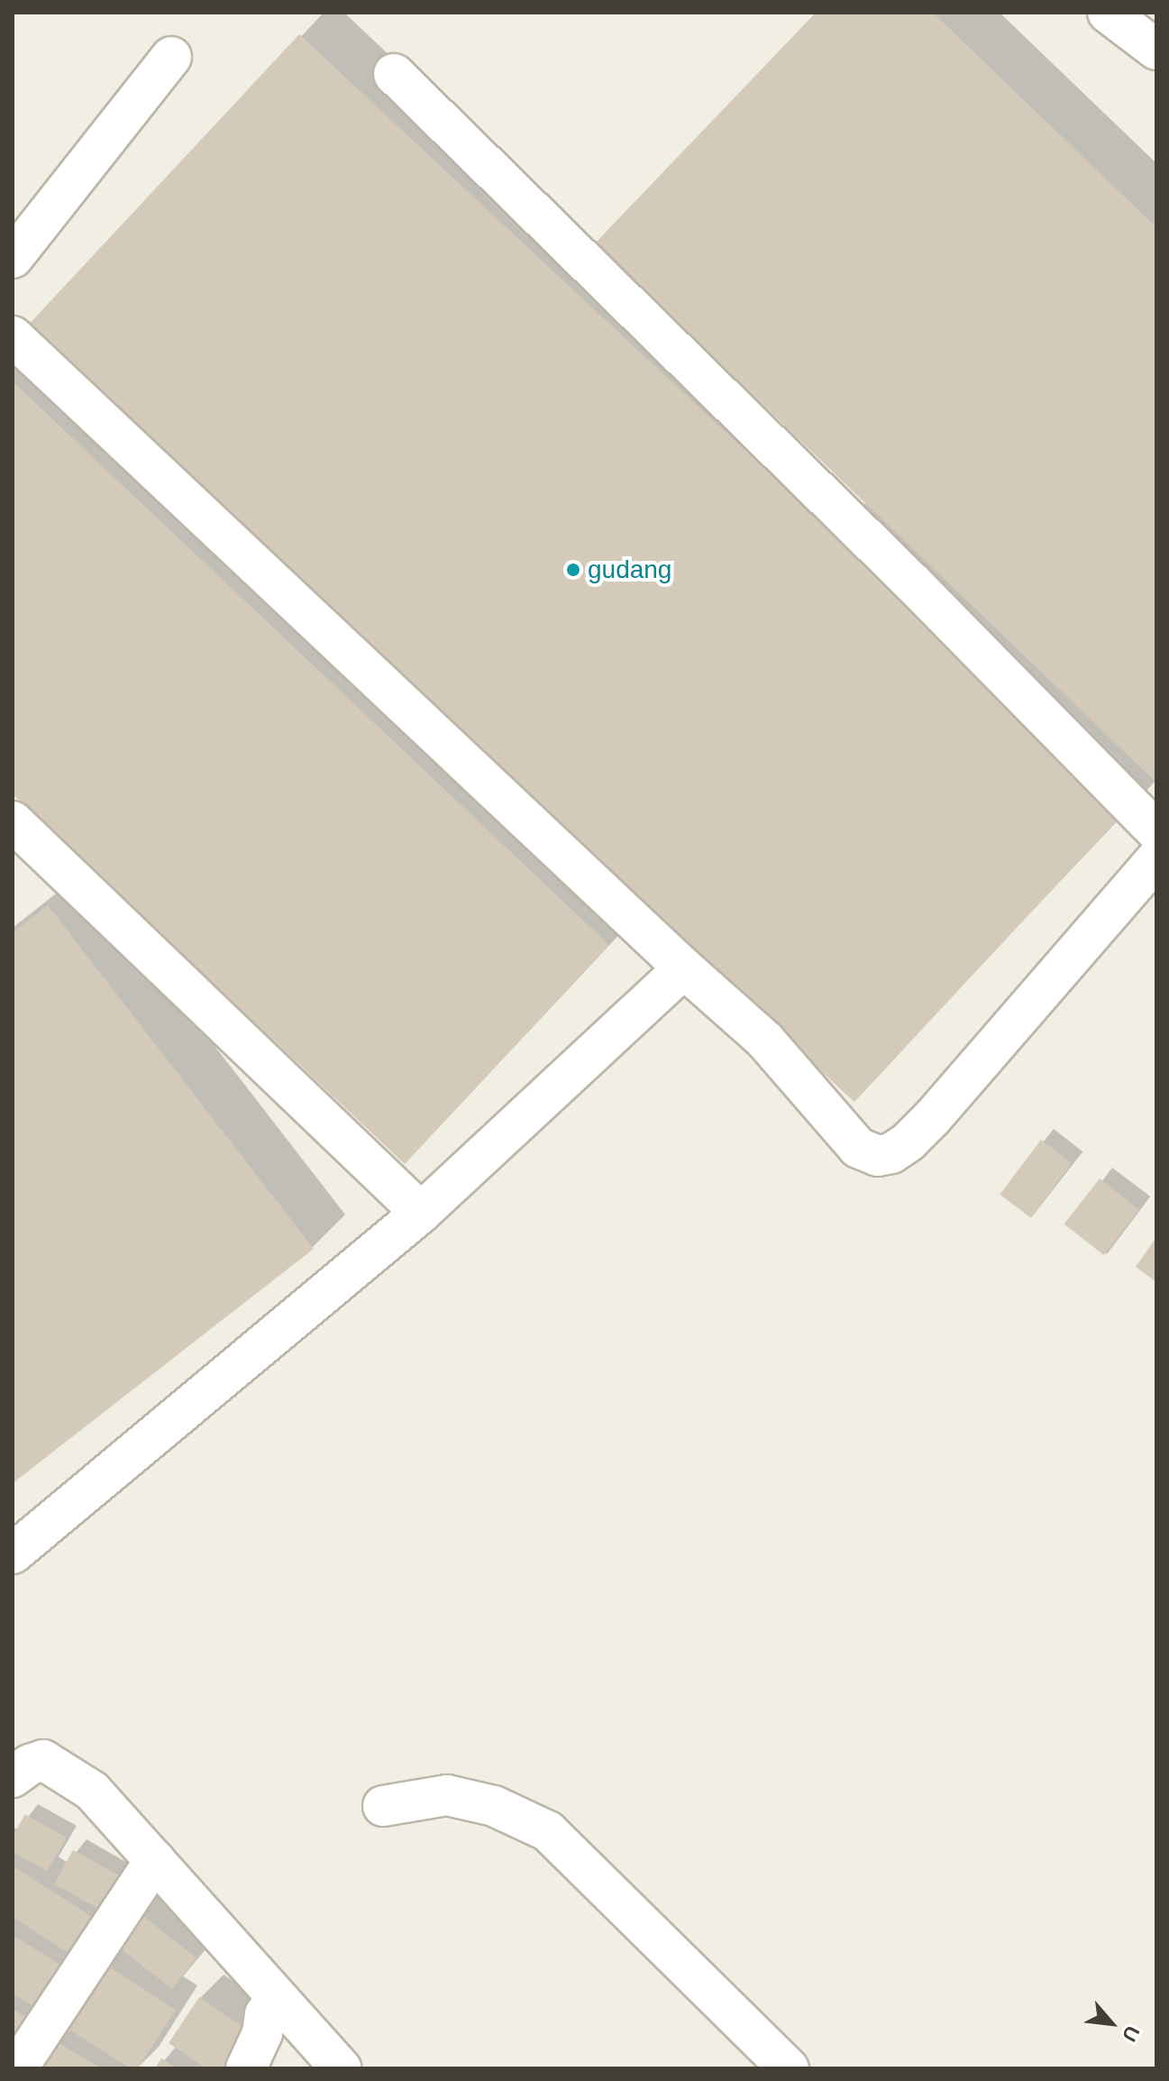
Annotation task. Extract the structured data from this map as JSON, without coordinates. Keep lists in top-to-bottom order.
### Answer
{
  "places": ["gudang"],
  "north": "bottom right"
}
